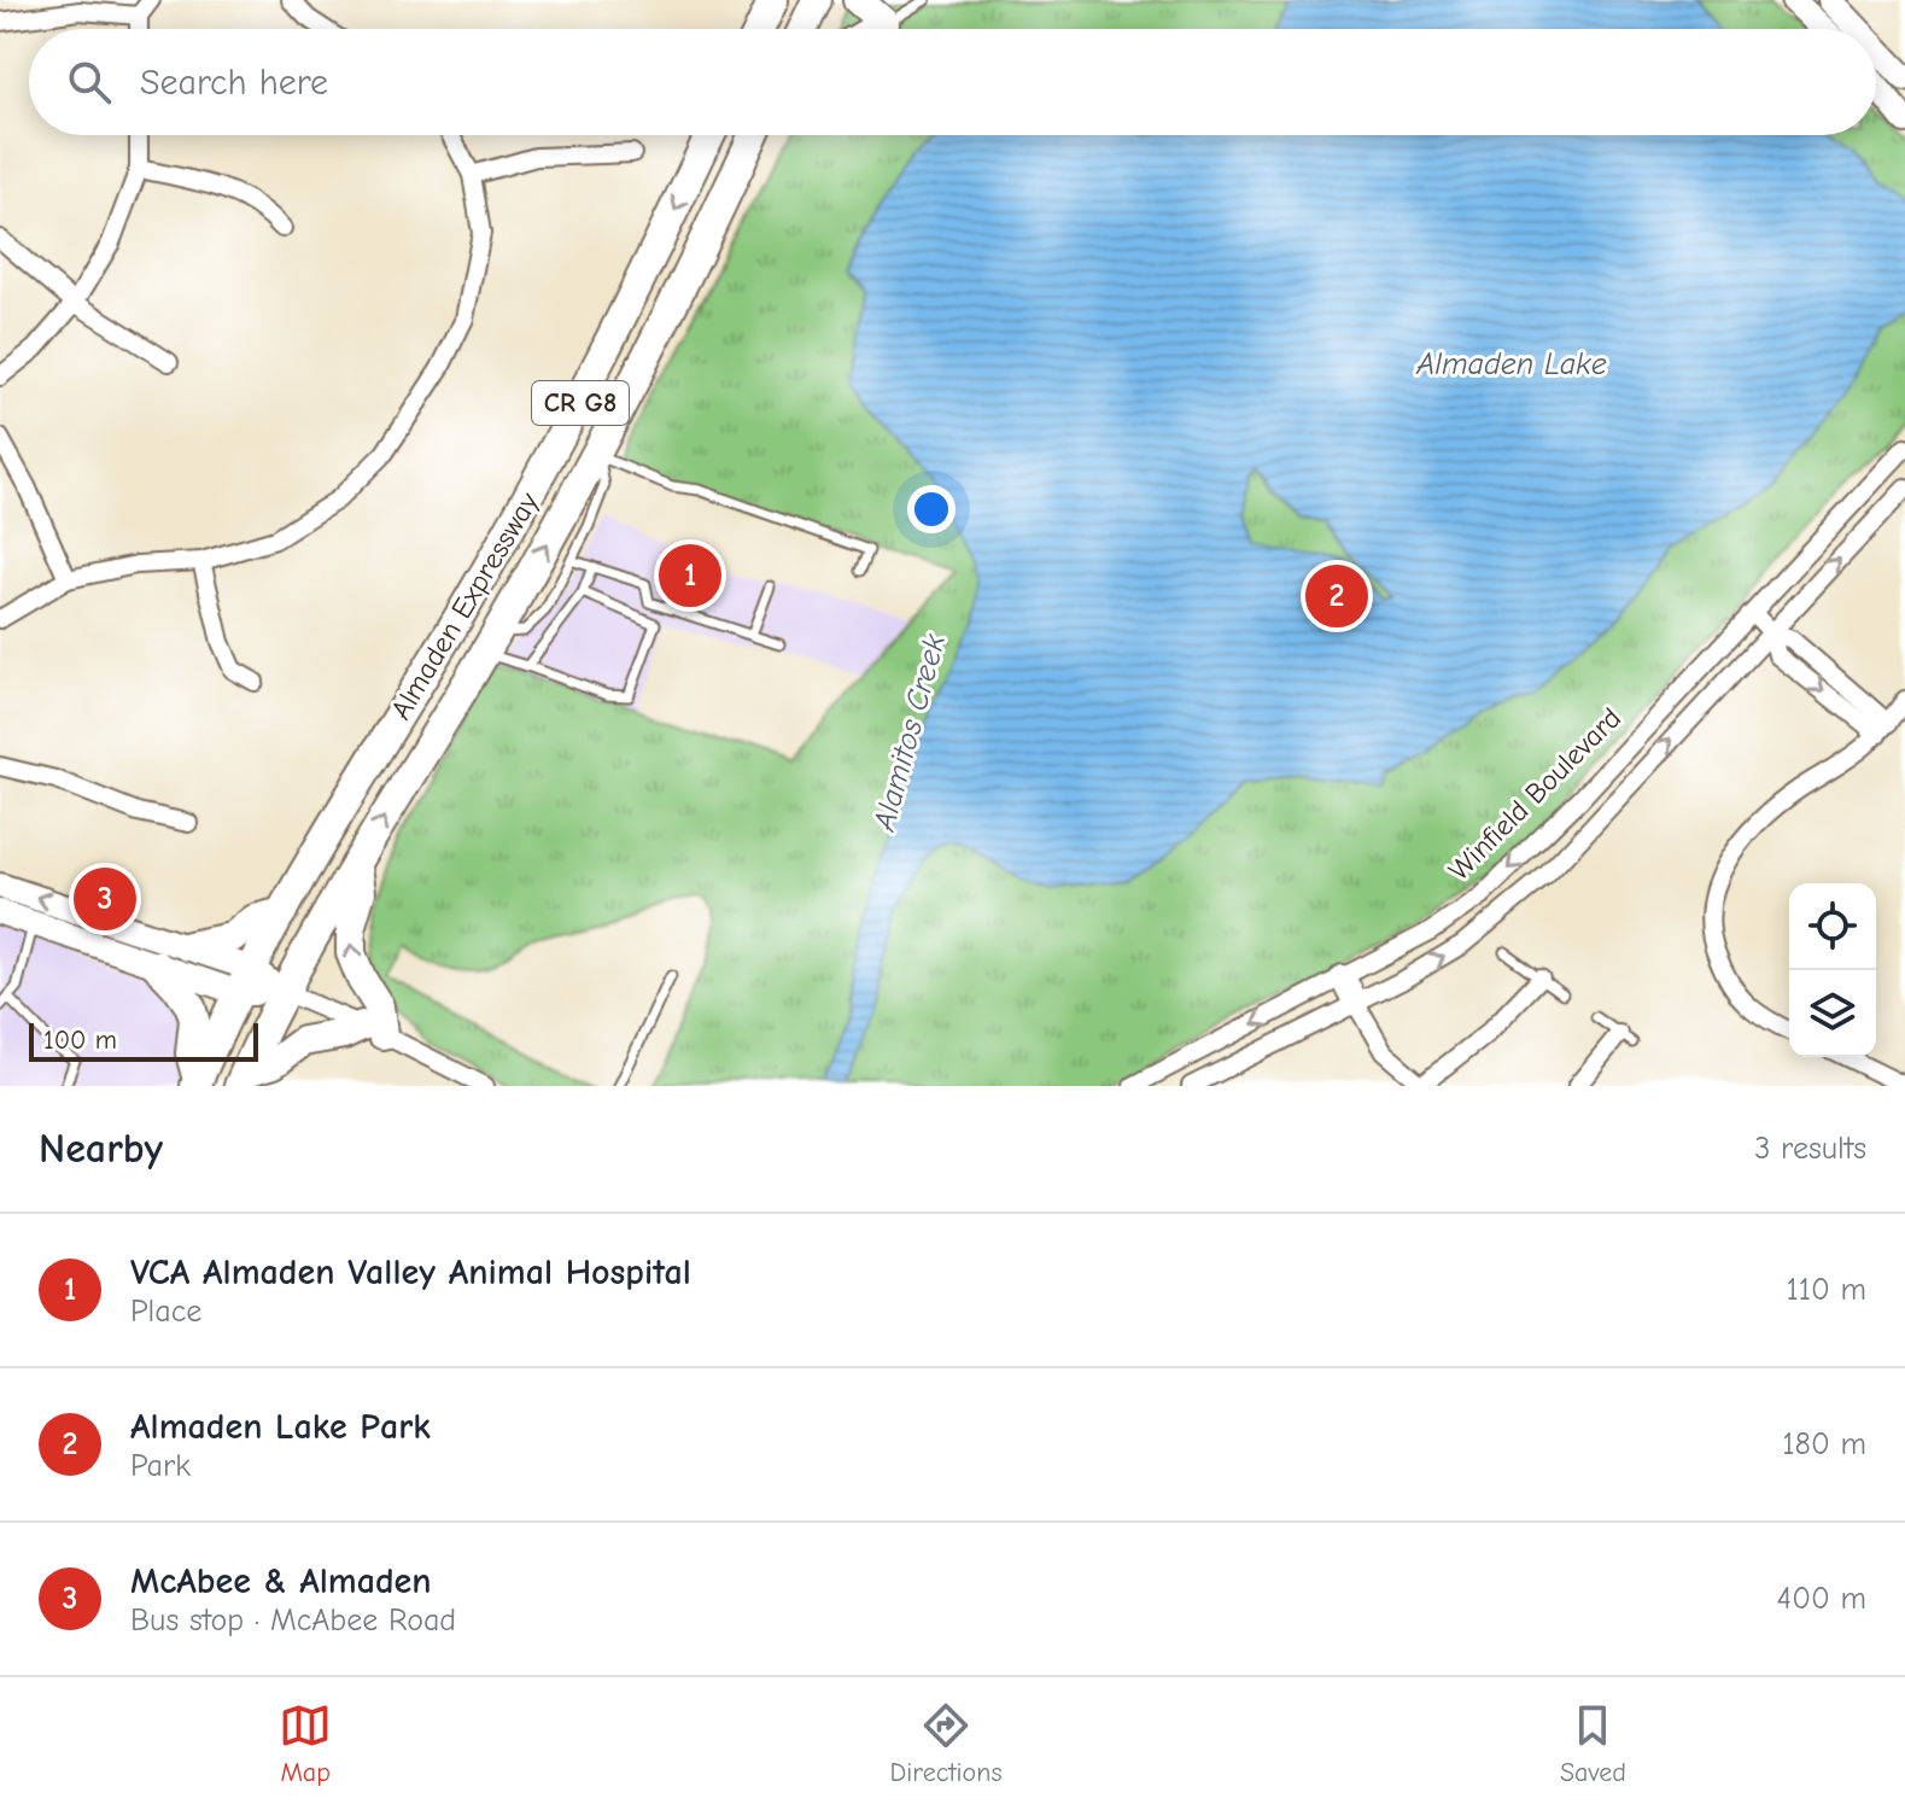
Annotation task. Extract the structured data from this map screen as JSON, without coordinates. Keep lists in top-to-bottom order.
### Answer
{
  "streets": {
    "main road": ["CR G8", "Almaden Expressway"],
    "street": ["Winfield Boulevard"]
  },
  "water": ["Almaden Lake", "Alamitos Creek"],
  "scale_bar": "100 m",
  "page": {
    "search": "Search here",
    "pins": ["1", "2", "3"],
    "scale": "100 m",
    "heading": ["Nearby", "3 results"],
    "list": [
      {
        "mark": "1",
        "name": "VCA Almaden Valley Animal Hospital",
        "note": "Place",
        "value": "110 m"
      },
      {
        "mark": "2",
        "name": "Almaden Lake Park",
        "note": "Park",
        "value": "180 m"
      },
      {
        "mark": "3",
        "name": "McAbee & Almaden",
        "note": "Bus stop · McAbee Road",
        "value": "400 m"
      }
    ],
    "nav": ["Map", "Directions", "Saved"]
  }
}
